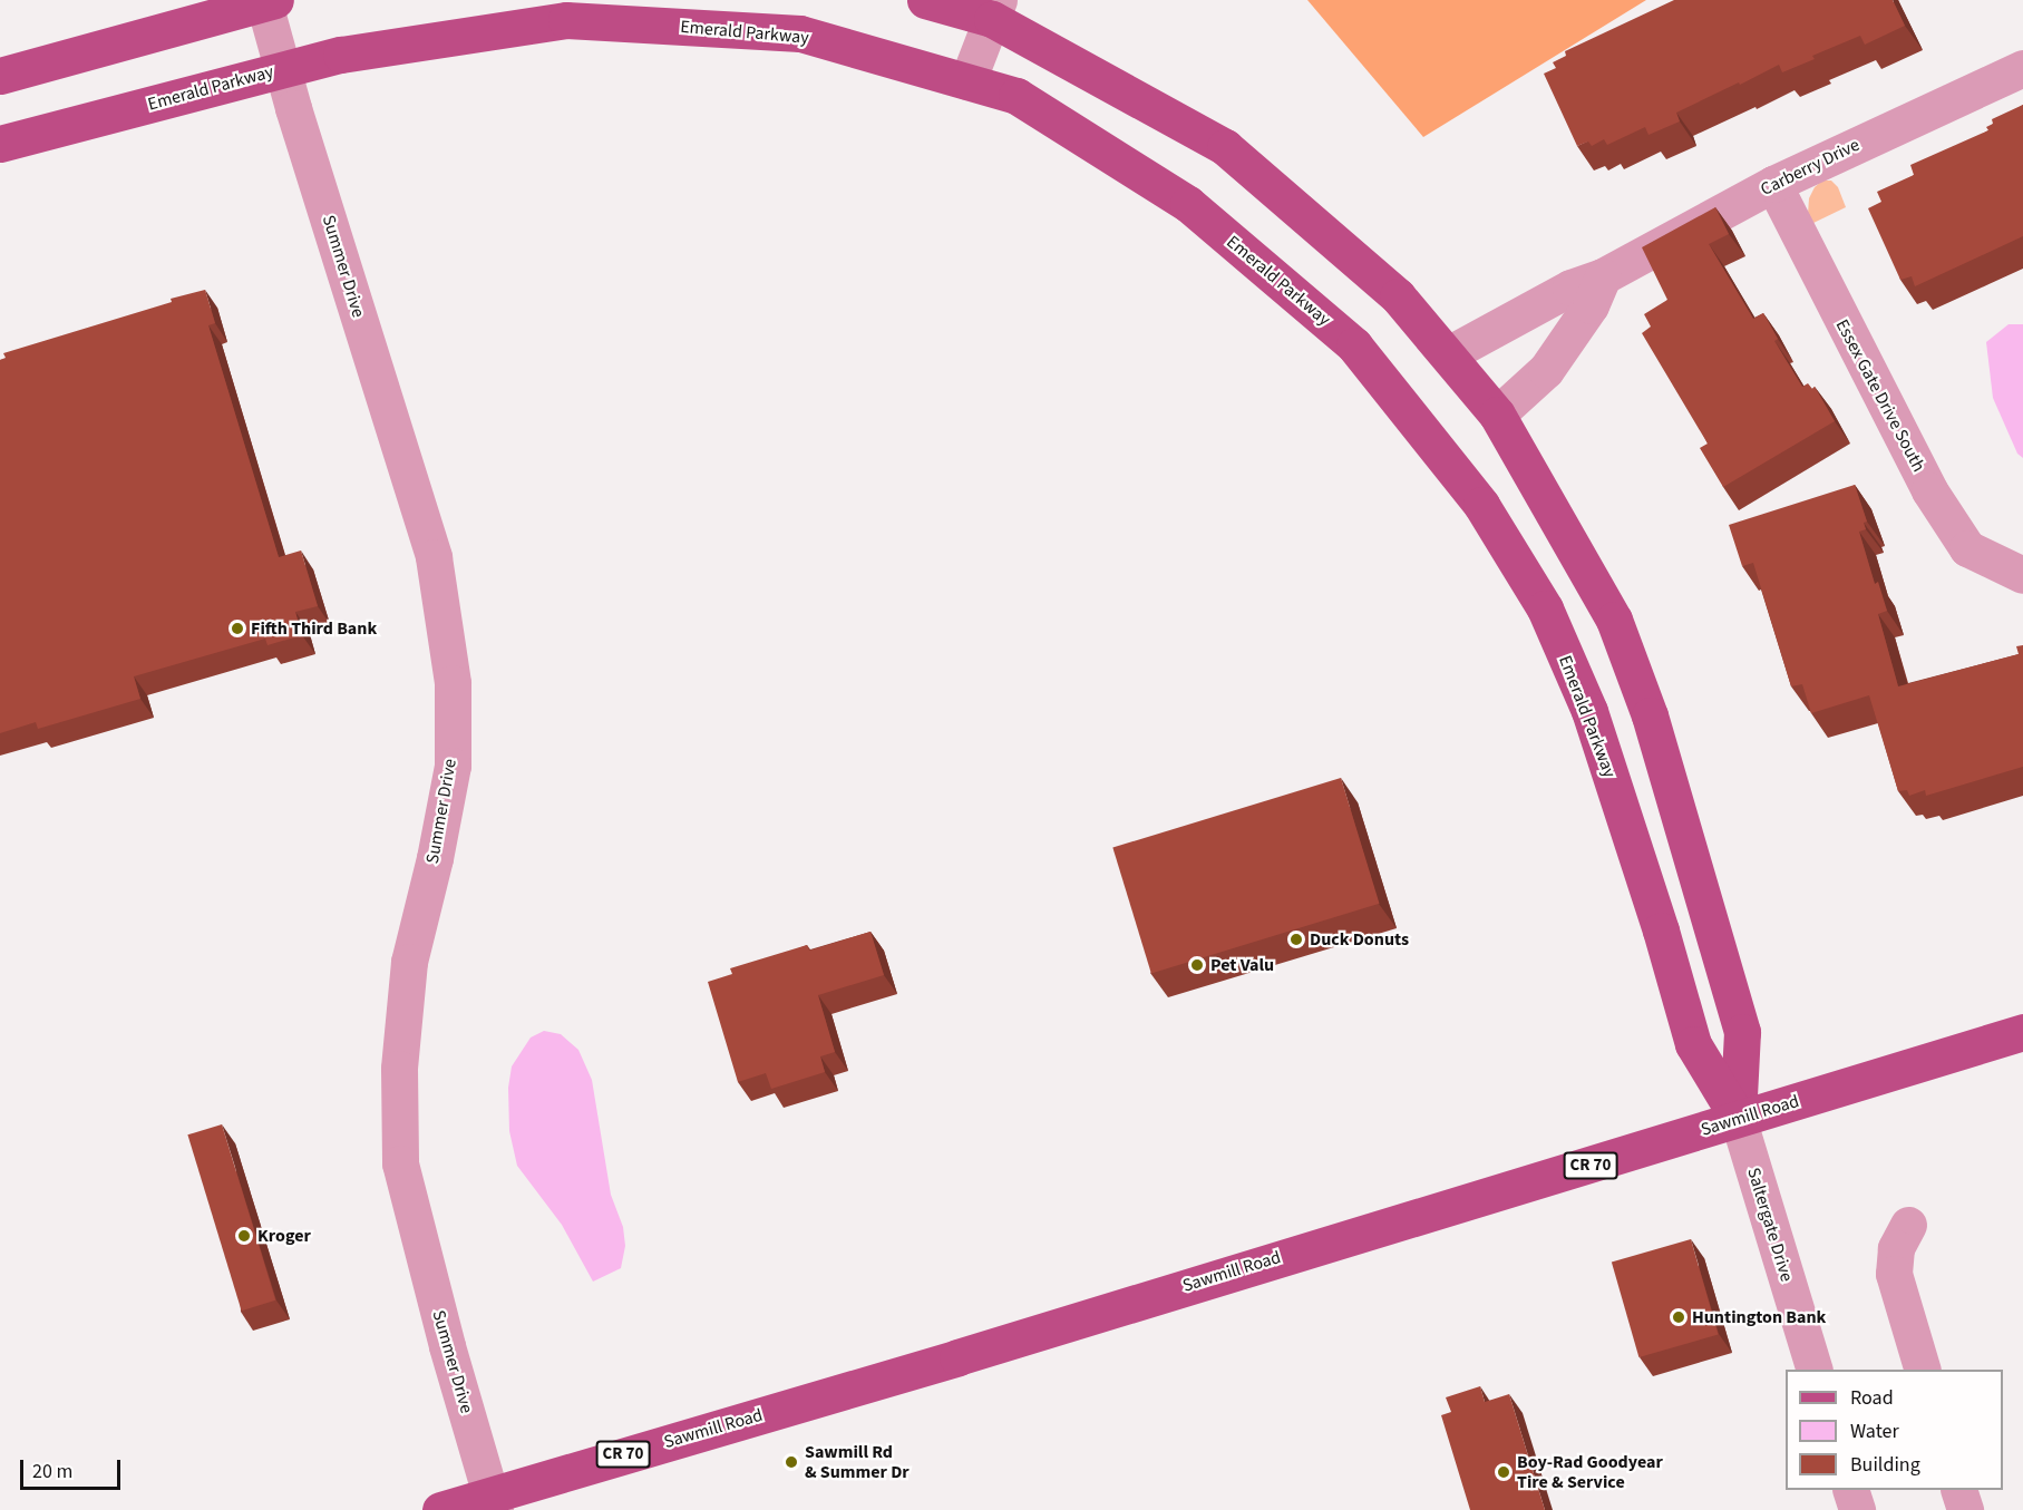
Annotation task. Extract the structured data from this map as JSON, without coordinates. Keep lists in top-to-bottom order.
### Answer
{
  "streets": {
    "main road": ["Emerald Parkway", "Sawmill Road", "CR 70"],
    "street": [
      "Carberry Drive",
      "Summer Drive",
      "Essex Gate Drive South",
      "Saltergate Drive"
    ]
  },
  "crossings": [
    ["Emerald Parkway", "Summer Drive"],
    ["Emerald Parkway", "Sawmill Road"],
    ["Emerald Parkway", "Saltergate Drive"],
    ["Carberry Drive", "Essex Gate Drive South"],
    ["Summer Drive", "Sawmill Road"],
    ["Sawmill Road", "Saltergate Drive"]
  ],
  "places": [
    "Fifth Third Bank",
    "Duck Donuts",
    "Pet Valu",
    "Kroger",
    "Huntington Bank",
    "Sawmill Rd & Summer Dr",
    "Boy-Rad Goodyear Tire & Service"
  ],
  "legend": ["Road", "Water", "Building"],
  "scale_bar": "20 m"
}
